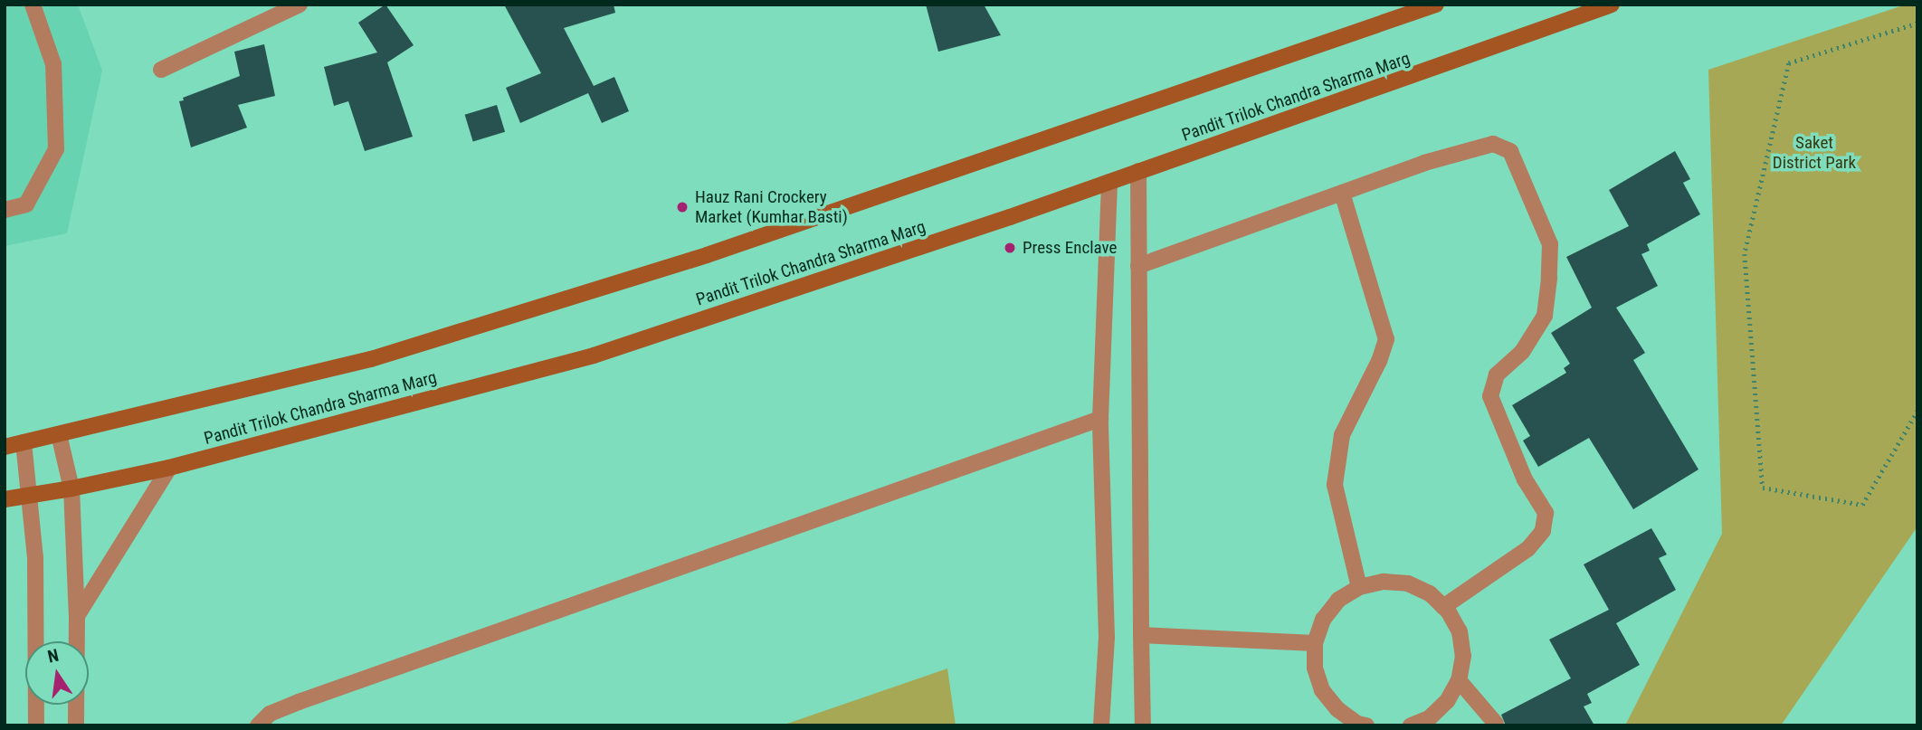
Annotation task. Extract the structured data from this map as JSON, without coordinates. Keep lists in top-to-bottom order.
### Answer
{
  "streets": {
    "main road": ["Pandit Trilok Chandra Sharma Marg"]
  },
  "parks": ["Saket District Park"],
  "places": ["Hauz Rani Crockery Market (Kumhar Basti)", "Press Enclave"],
  "north": "top"
}
